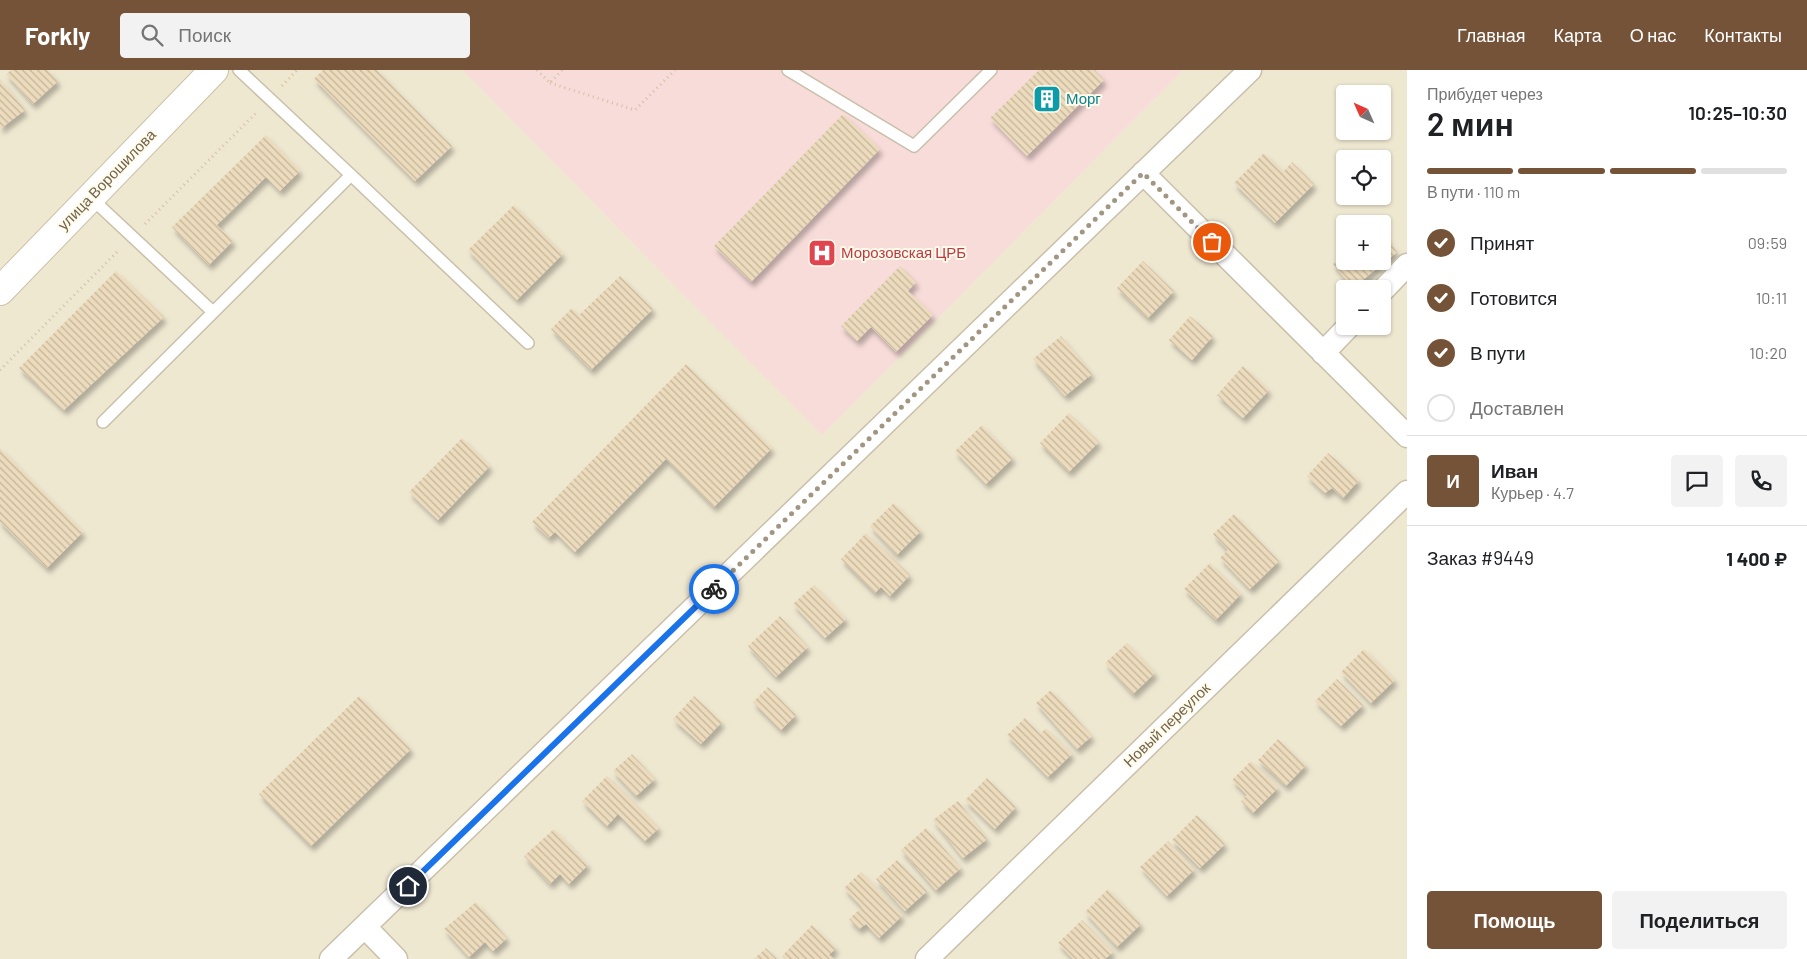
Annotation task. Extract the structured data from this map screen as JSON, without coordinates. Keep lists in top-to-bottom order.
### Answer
{
  "streets": {
    "main road": ["улица Ворошилова"],
    "street": ["Новый переулок"]
  },
  "places": {
    "building": ["Морг"],
    "hospital": ["Морозовская ЦРБ"]
  },
  "north": "top left",
  "page": {
    "header": "Forkly",
    "search": "Поиск",
    "nav": [
      "Главная",
      "Карта",
      "О нас",
      "Контакты"
    ],
    "heading": ["2 мин", "Прибудет через", "10:25–10:30"],
    "panel": [
      "Иван",
      "Курьер · 4.7",
      "Заказ #9449",
      "1 400 ₽"
    ],
    "map_buttons": ["+", "−"],
    "bar": "В пути · 110 m",
    "list": [
      ["Принят", "09:59"],
      ["Готовится", "10:11"],
      ["В пути", "10:20"],
      "Доставлен"
    ],
    "round": "И",
    "buttons": ["Помощь", "Поделиться"]
  }
}
